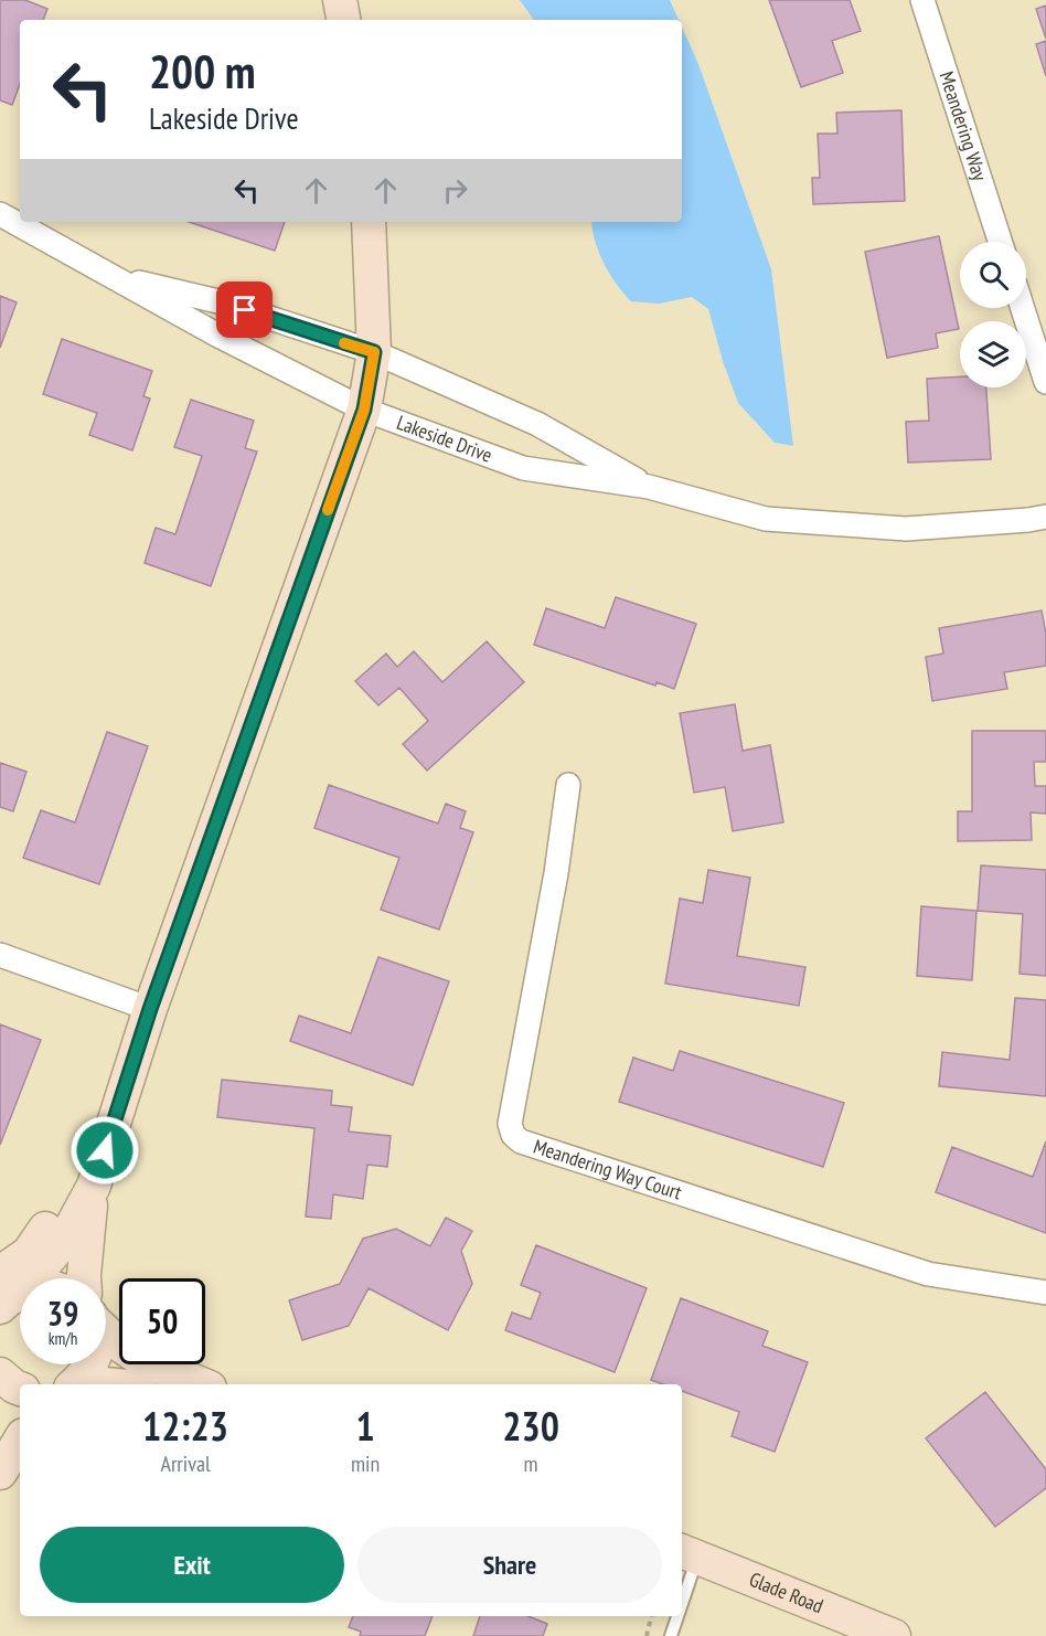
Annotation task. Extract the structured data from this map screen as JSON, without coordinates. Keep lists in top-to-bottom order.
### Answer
{
  "streets": {
    "main road": ["Glade Road"],
    "street": ["Meandering Way", "Lakeside Drive", "Meandering Way Court"]
  },
  "page": {
    "turn": ["200 m", "Lakeside Drive"],
    "speed": "39 km/h",
    "limit": "50",
    "eta": [
      "12:23",
      "Arrival",
      "1",
      "min",
      "230",
      "m"
    ],
    "buttons": ["Exit", "Share"]
  }
}
